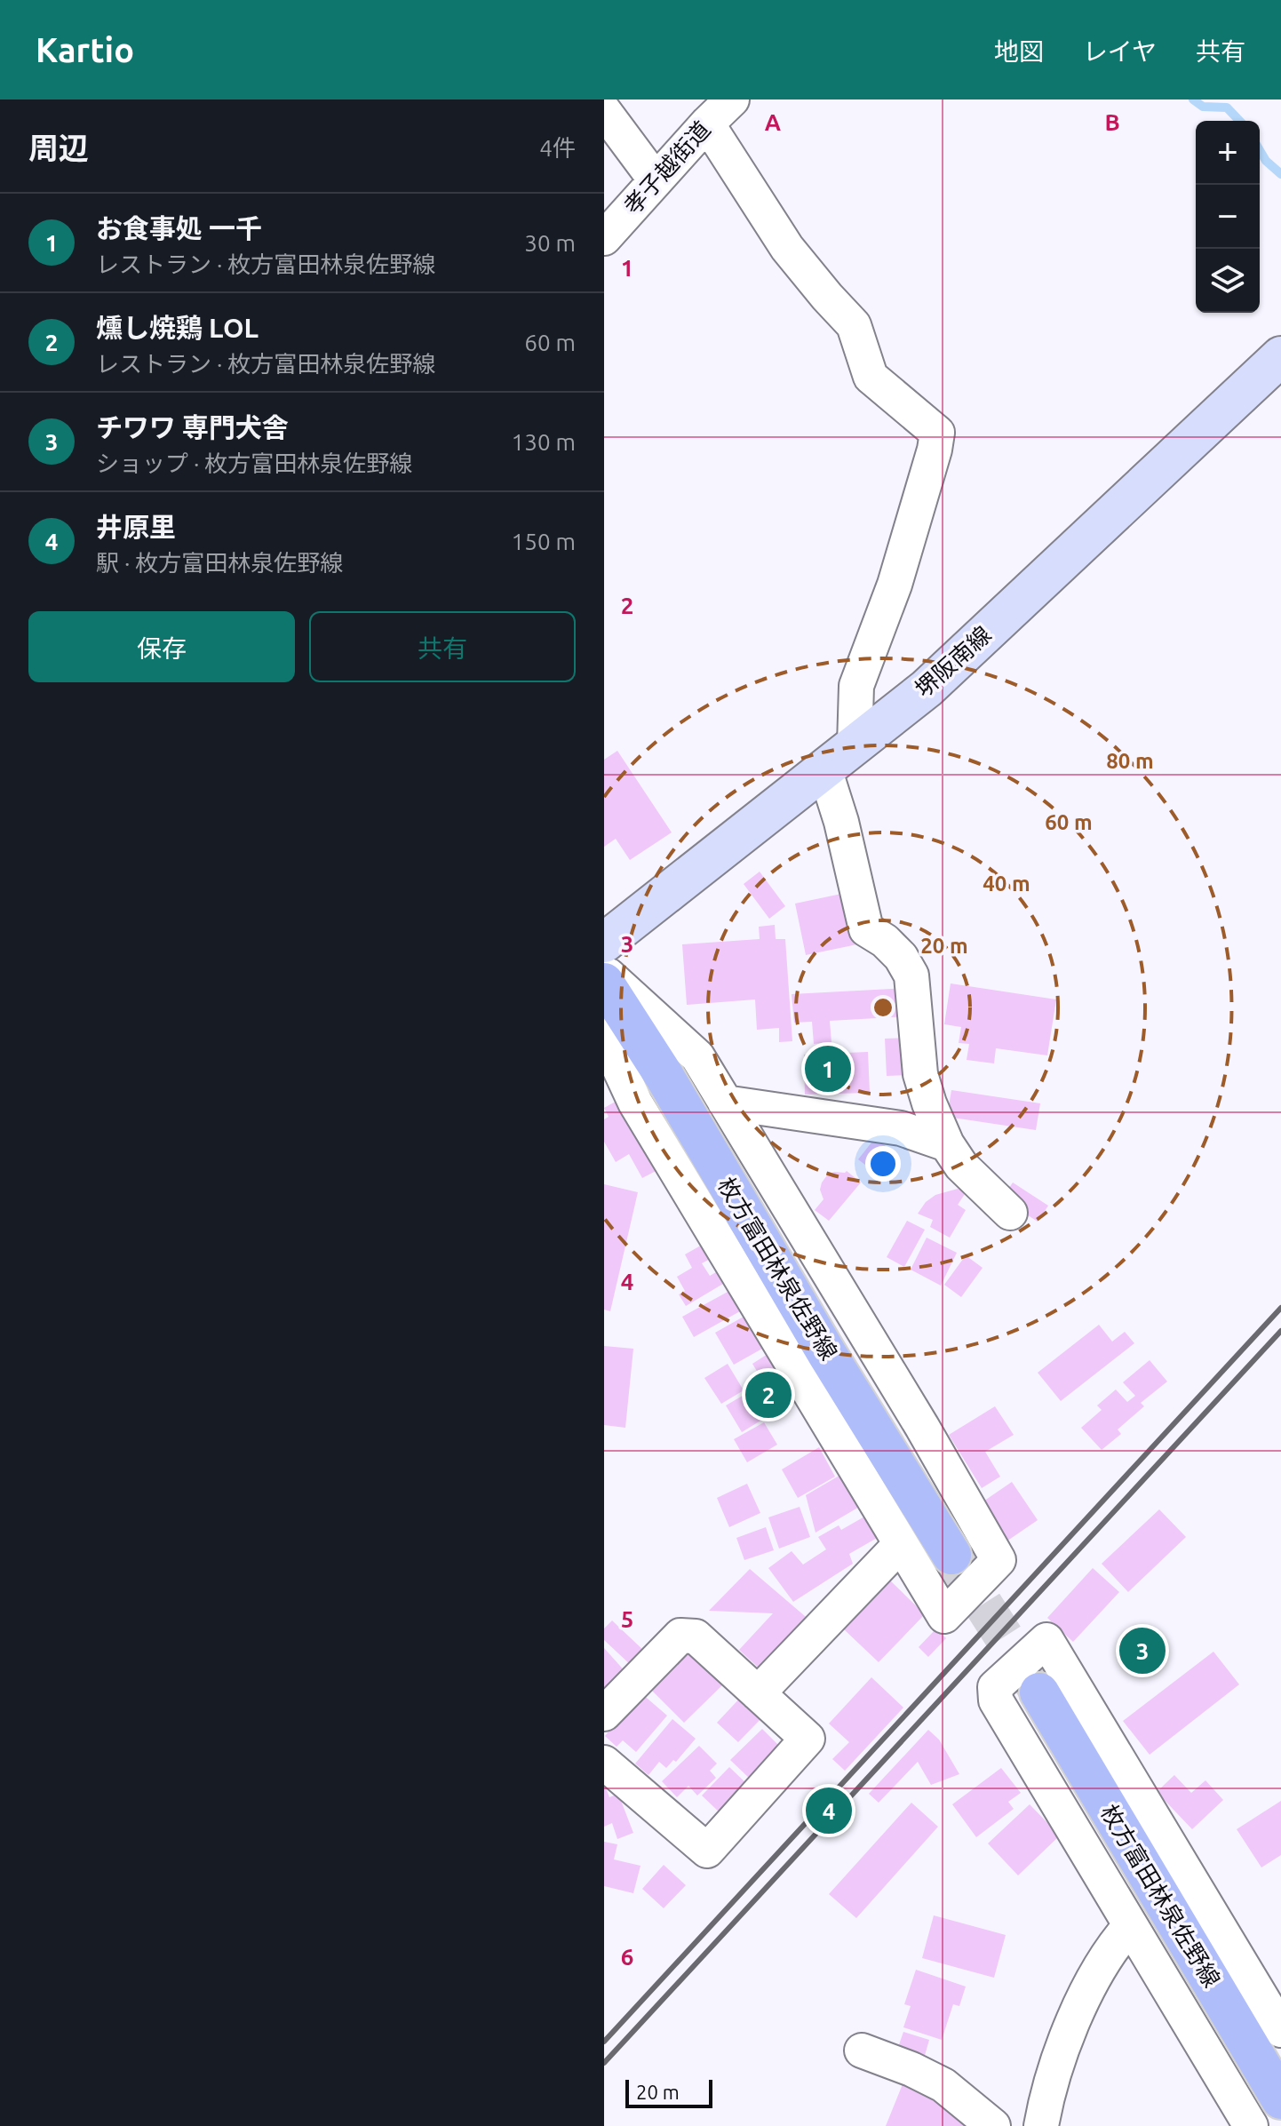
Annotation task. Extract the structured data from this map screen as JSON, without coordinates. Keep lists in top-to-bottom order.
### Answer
{
  "streets": {
    "main road": ["堺阪南線", "枚方富田林泉佐野線"],
    "street": ["孝子越街道"]
  },
  "scale_bar": "20 m",
  "page": {
    "header": "Kartio",
    "nav": ["地図", "レイヤ", "共有"],
    "heading": ["周辺", "4件"],
    "map_buttons": ["+", "−"],
    "list": [
      {
        "mark": "1",
        "name": "お食事処 一千",
        "note": "レストラン · 枚方富田林泉佐野線",
        "value": "30 m"
      },
      {
        "mark": "2",
        "name": "燻し焼鶏 LOL",
        "note": "レストラン · 枚方富田林泉佐野線",
        "value": "60 m"
      },
      {
        "mark": "3",
        "name": "チワワ 専門犬舎",
        "note": "ショップ · 枚方富田林泉佐野線",
        "value": "130 m"
      },
      {
        "mark": "4",
        "name": "井原里",
        "note": "駅 · 枚方富田林泉佐野線",
        "value": "150 m"
      }
    ],
    "buttons": ["保存", "共有"],
    "pins": [
      "1",
      "2",
      "3",
      "4"
    ],
    "scale": "20 m"
  },
  "grid": {
    "columns": ["A", "B"],
    "rows": [
      "1",
      "2",
      "3",
      "4",
      "5",
      "6"
    ]
  },
  "rings": [
    "80 m",
    "60 m",
    "40 m",
    "20 m"
  ]
}
